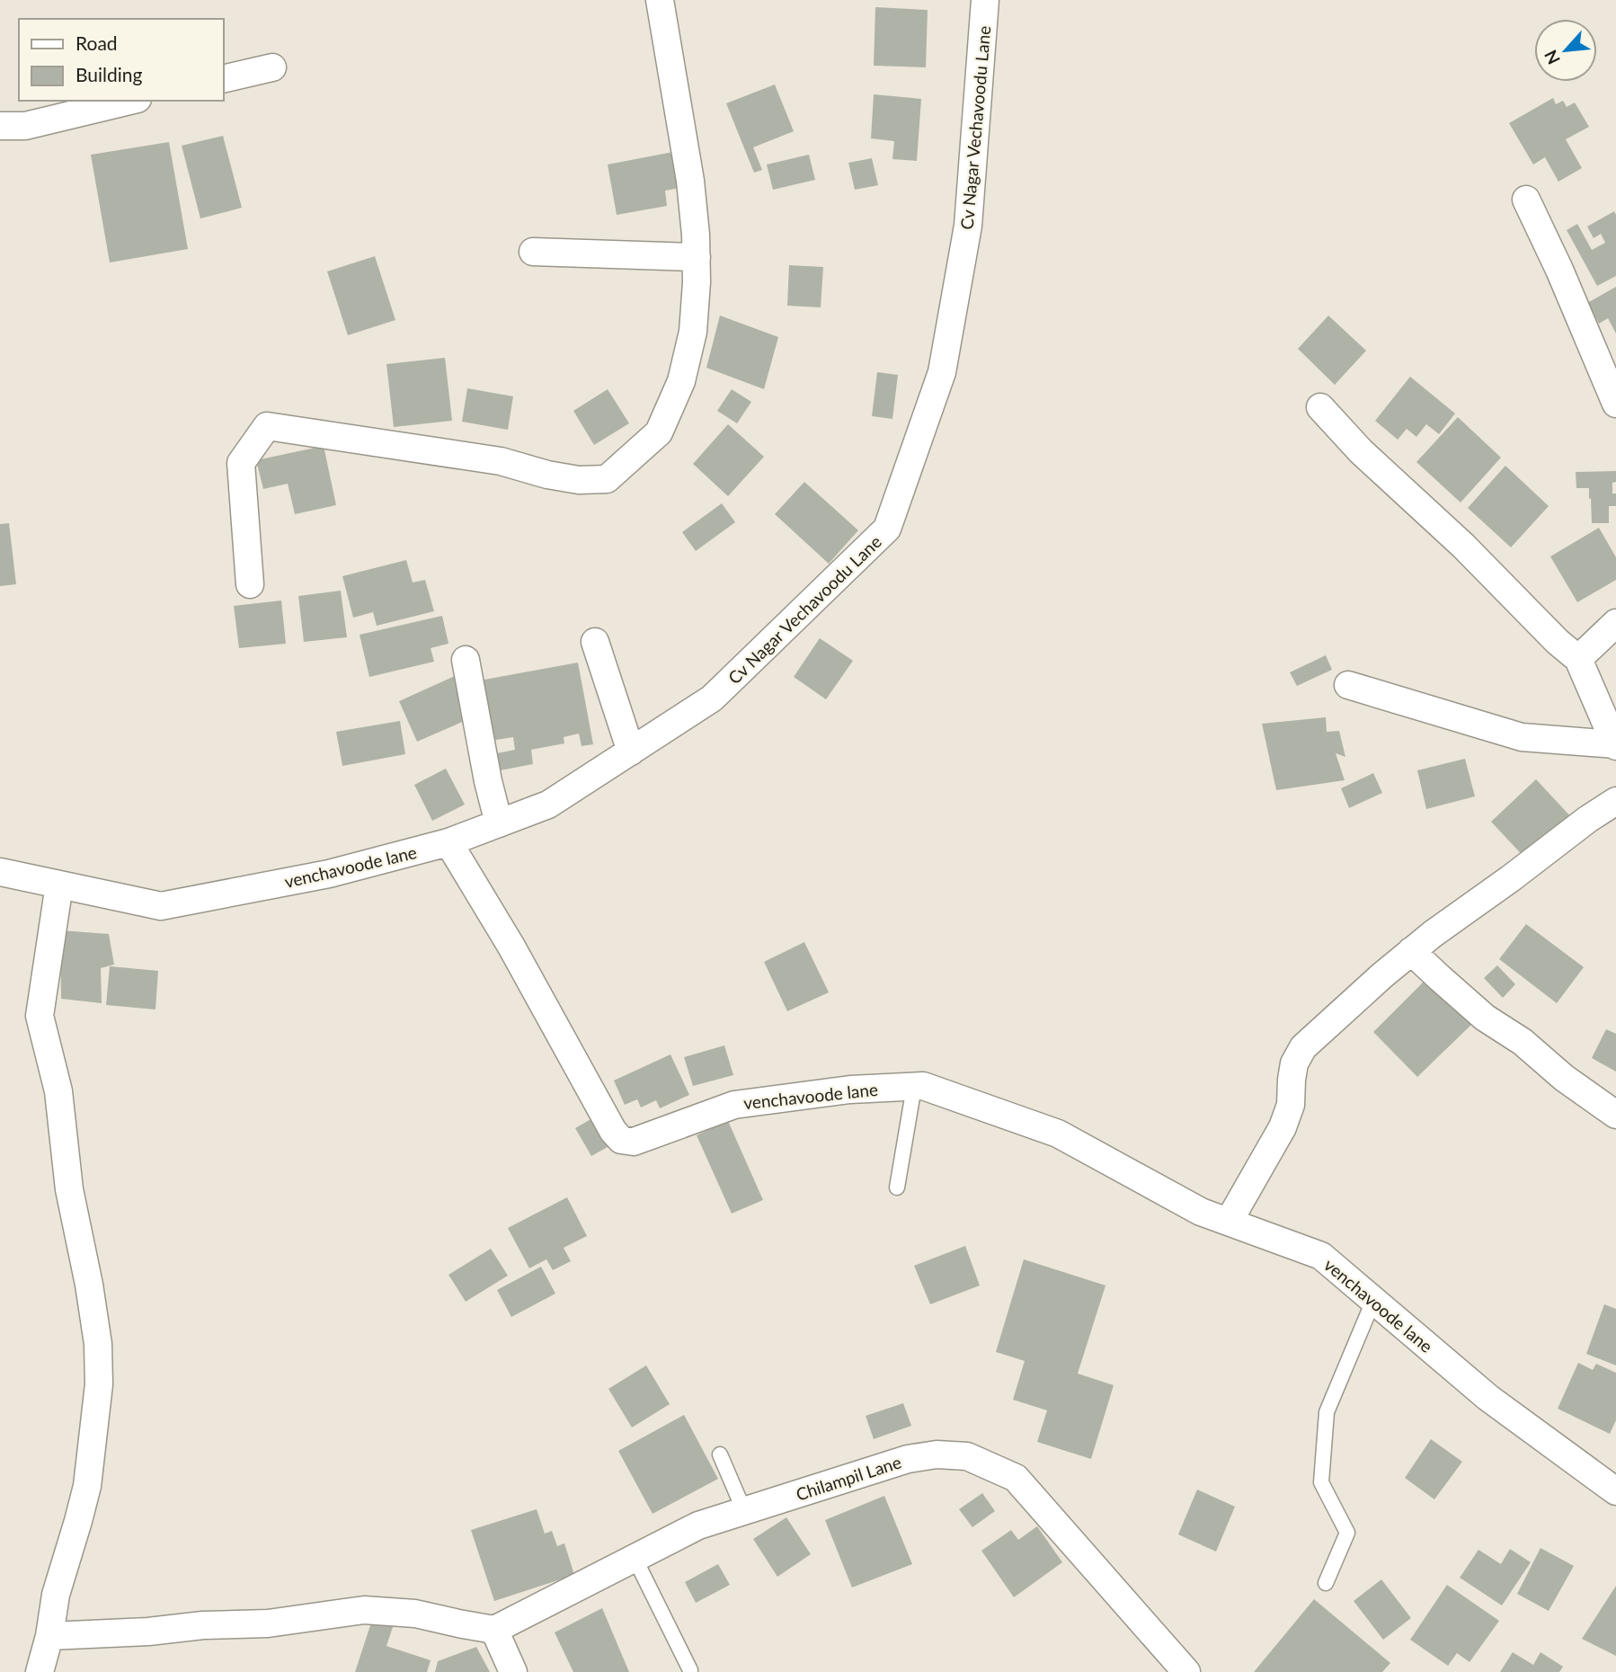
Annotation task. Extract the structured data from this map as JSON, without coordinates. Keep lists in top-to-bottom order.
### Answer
{
  "streets": {
    "street": ["Cv Nagar Vechavoodu Lane", "venchavoode lane", "Chilampil Lane"]
  },
  "crossings": [
    ["Cv Nagar Vechavoodu Lane", "venchavoode lane"]
  ],
  "legend": ["Road", "Building"],
  "north": "bottom left"
}
